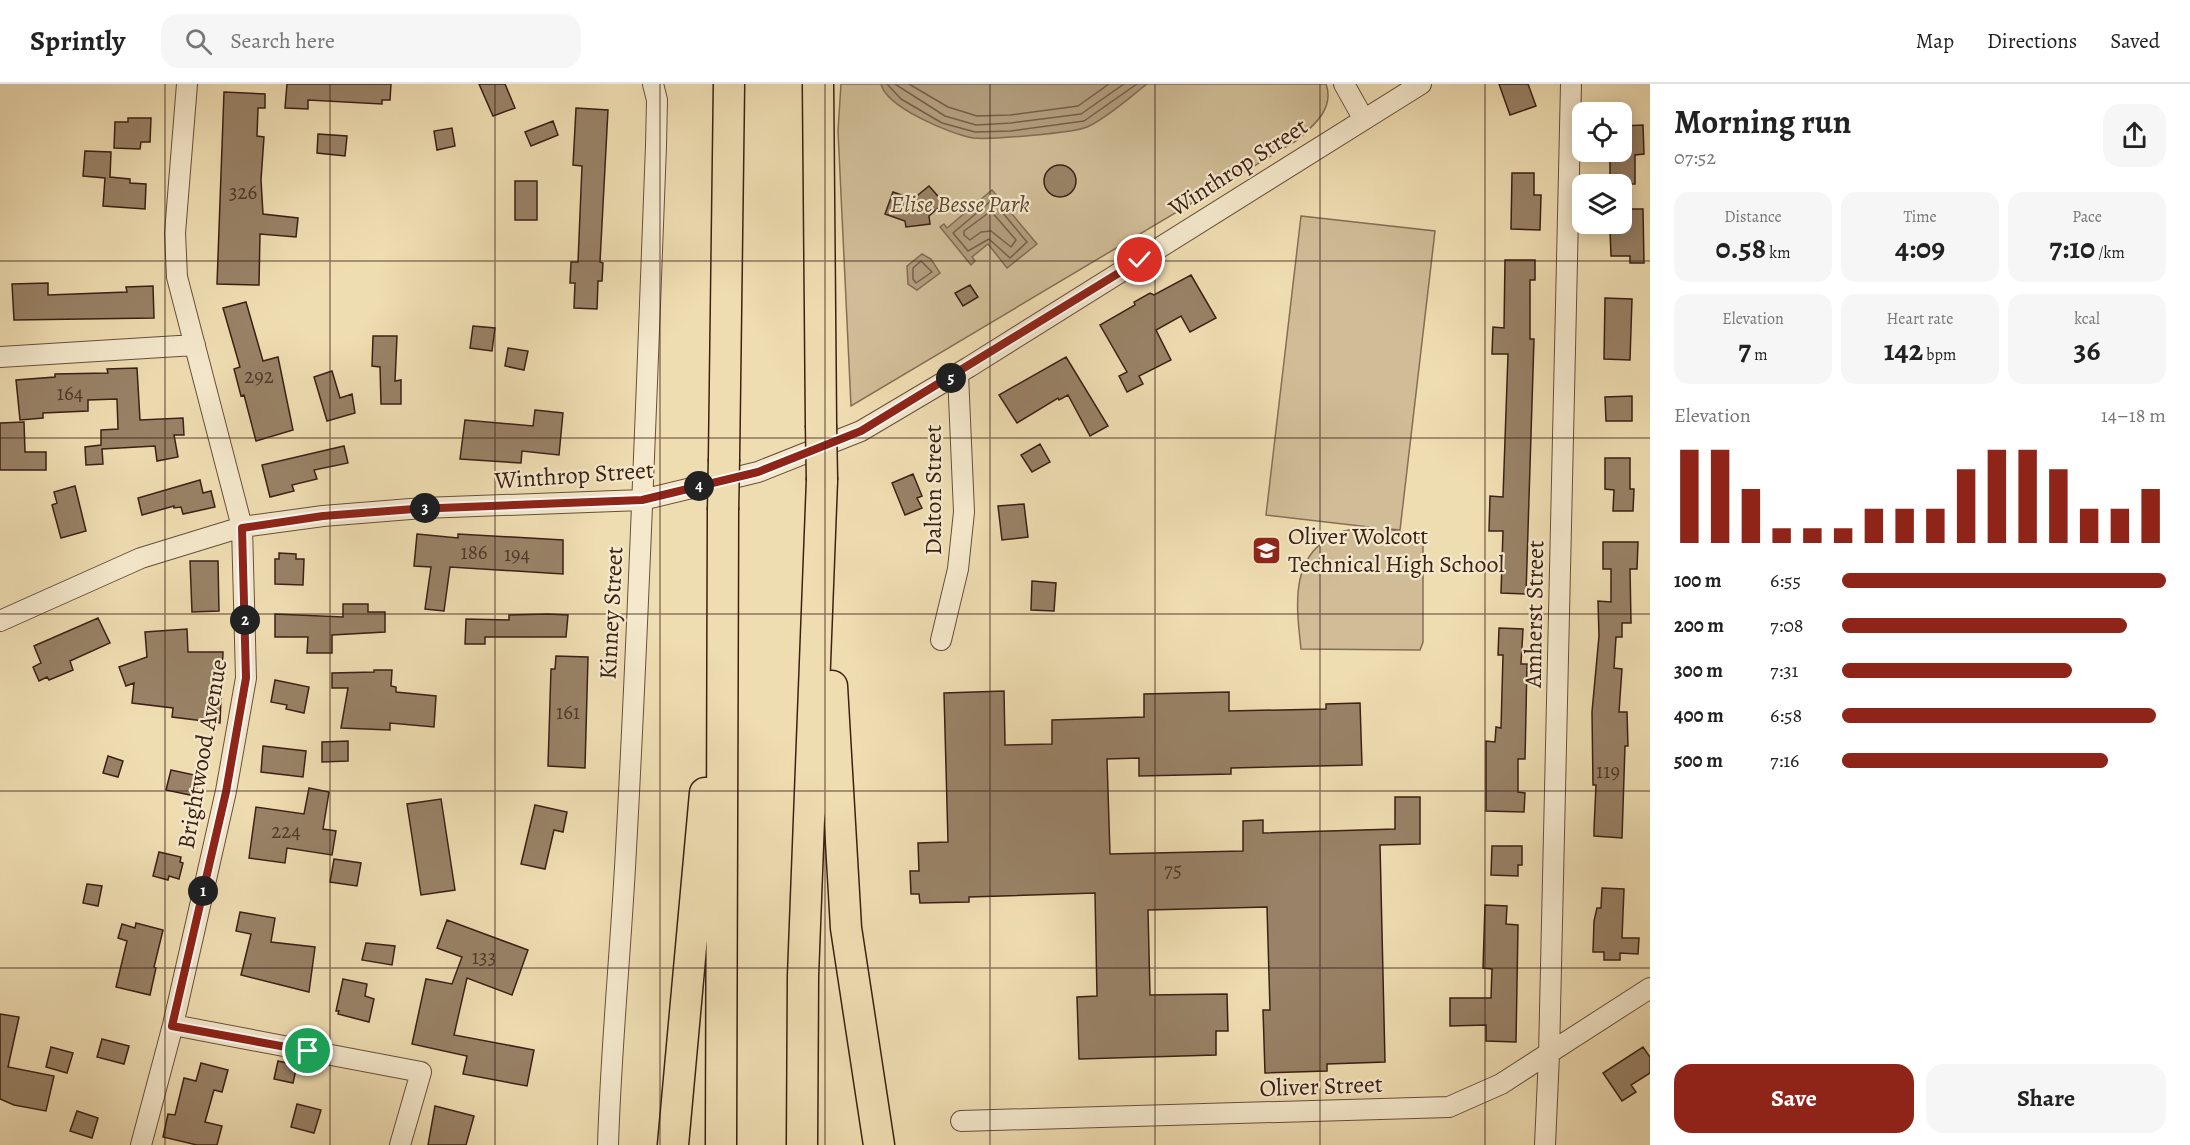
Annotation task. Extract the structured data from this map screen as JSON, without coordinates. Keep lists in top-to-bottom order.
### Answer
{
  "streets": {
    "street": [
      "Winthrop Street",
      "Dalton Street",
      "Kinney Street",
      "Amherst Street",
      "Brightwood Avenue",
      "Oliver Street"
    ]
  },
  "crossings": [
    ["Winthrop Street", "Dalton Street"],
    ["Winthrop Street", "Kinney Street"],
    ["Winthrop Street", "Brightwood Avenue"],
    ["Amherst Street", "Oliver Street"]
  ],
  "parks": ["Elise Besse Park"],
  "places": {
    "school or university": ["Oliver Wolcott Technical High School"]
  },
  "house_numbers": [
    "326",
    "292",
    "164",
    "186",
    "194",
    "161",
    "119",
    "224",
    "75",
    "133"
  ],
  "page": {
    "header": "Sprintly",
    "search": "Search here",
    "nav": ["Map", "Directions", "Saved"],
    "heading": ["Morning run", "07:52"],
    "stats": [
      ["Distance", "0.58 km"],
      ["Time", "4:09"],
      ["Pace", "7:10 /km"],
      ["Elevation", "7 m"],
      ["Heart rate", "142 bpm"],
      ["kcal", "36"]
    ],
    "pins": [
      "5",
      "4",
      "3",
      "2",
      "1"
    ],
    "chart": ["Elevation", "14–18 m"],
    "list": [
      {
        "name": "100 m",
        "note": "6:55"
      },
      {
        "name": "200 m",
        "note": "7:08"
      },
      {
        "name": "300 m",
        "note": "7:31"
      },
      {
        "name": "400 m",
        "note": "6:58"
      },
      {
        "name": "500 m",
        "note": "7:16"
      }
    ],
    "buttons": ["Save", "Share"]
  }
}
